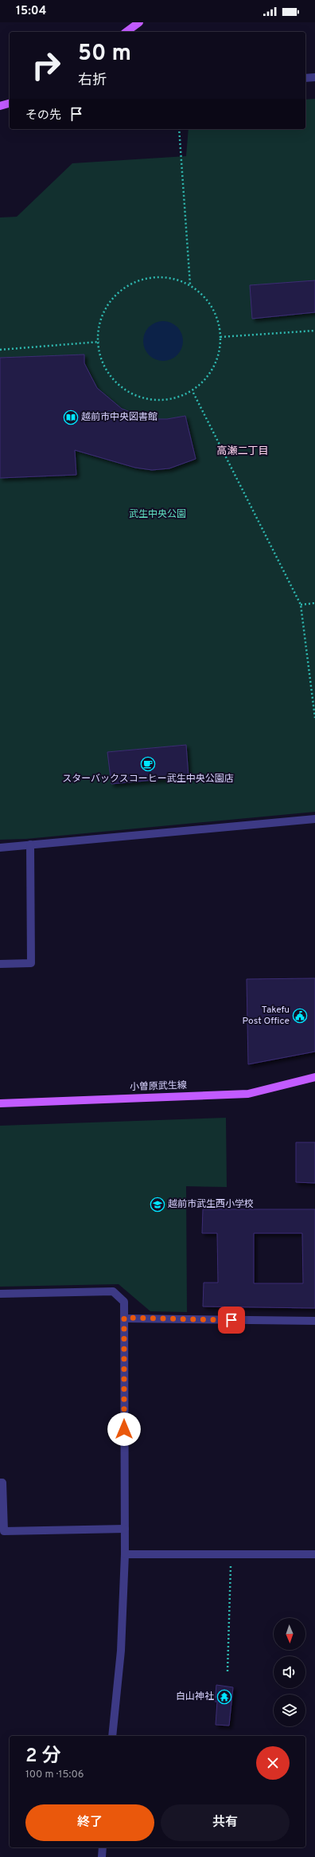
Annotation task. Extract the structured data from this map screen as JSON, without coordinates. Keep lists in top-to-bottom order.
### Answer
{
  "streets": {
    "main road": ["小曽原武生線"]
  },
  "districts": ["高瀬二丁目"],
  "parks": ["武生中央公園"],
  "places": {
    "library": ["越前市中央図書館"],
    "cafe": ["スターバックスコーヒー武生中央公園店"],
    "public building": ["Takefu Post Office"],
    "school or university": ["越前市武生西小学校"],
    "temple": ["白山神社"]
  },
  "north": "bottom",
  "page": {
    "status": "15:04",
    "turn": ["50 m", "右折"],
    "then": "その先",
    "heading": ["2 分", "100 m · 15:06"],
    "buttons": ["終了", "共有"]
  }
}
